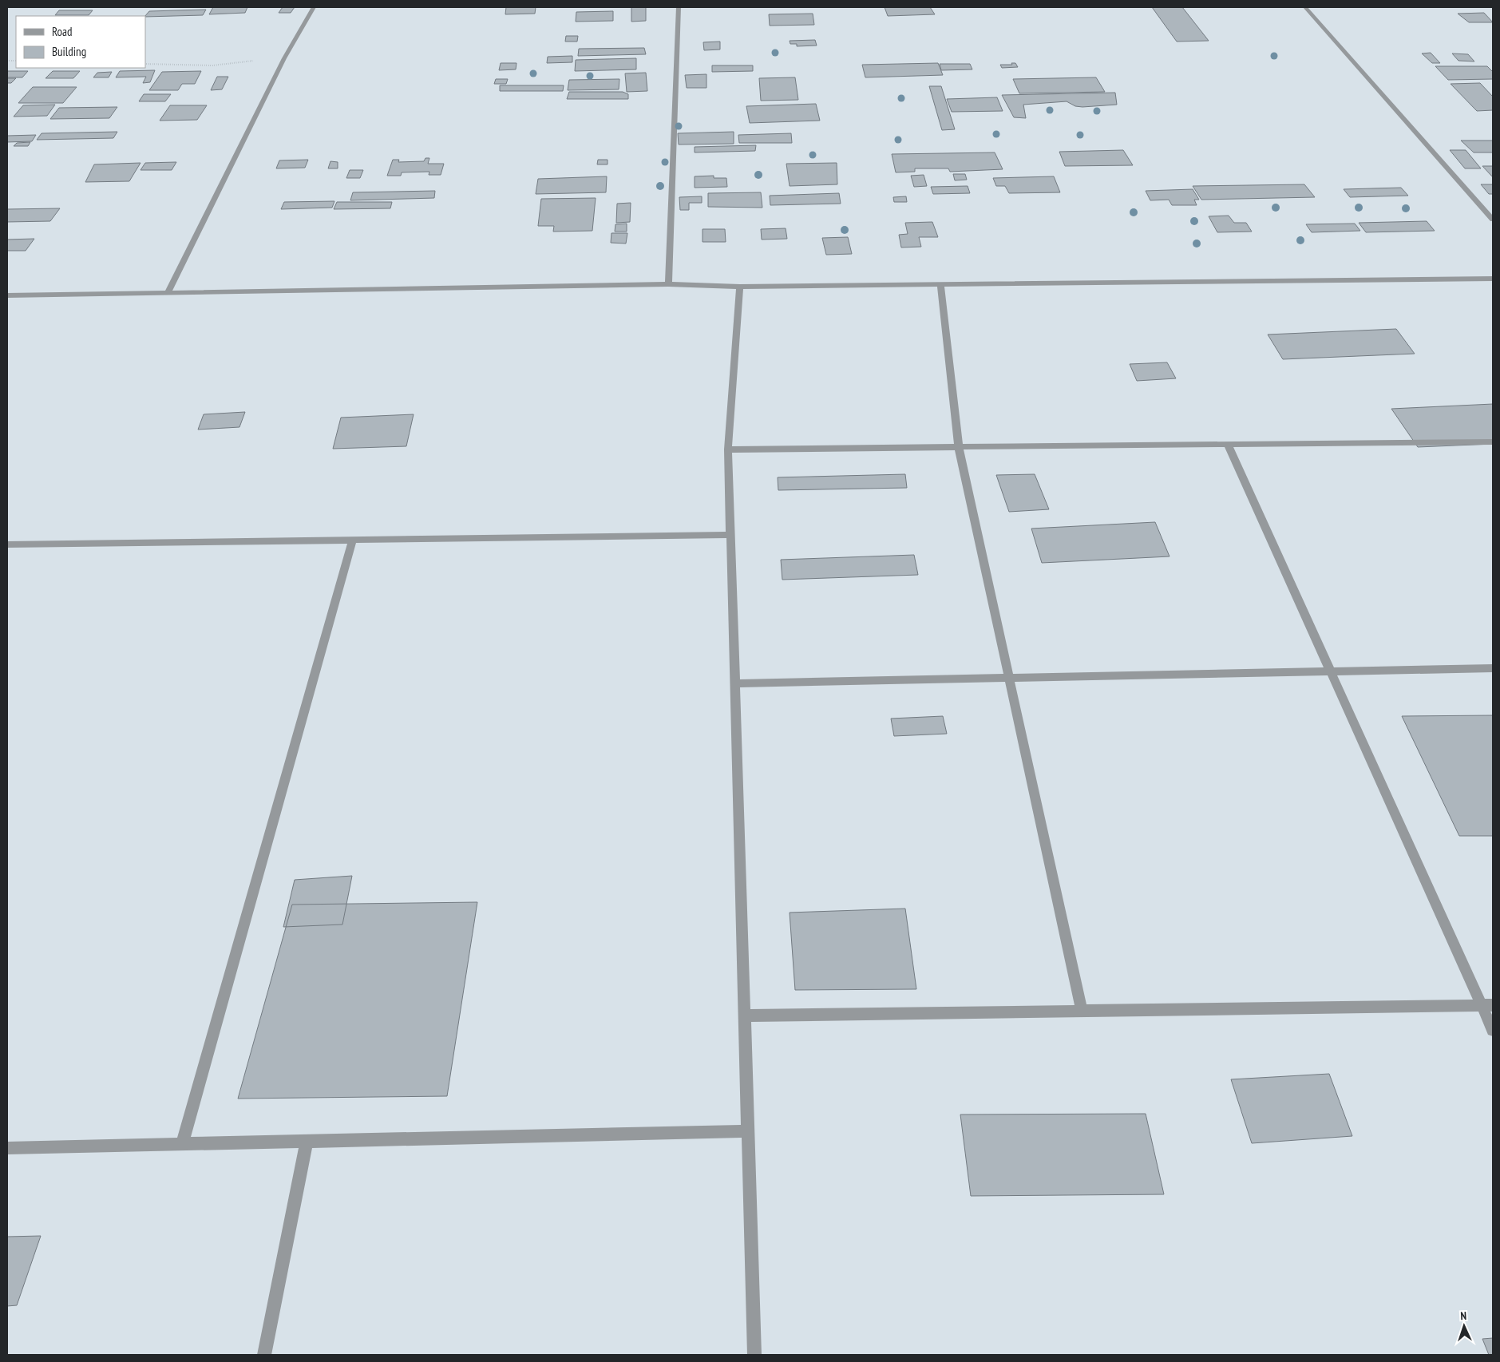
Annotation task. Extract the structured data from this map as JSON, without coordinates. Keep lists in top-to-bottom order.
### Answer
{
  "legend": ["Road", "Building"],
  "north": "top"
}
